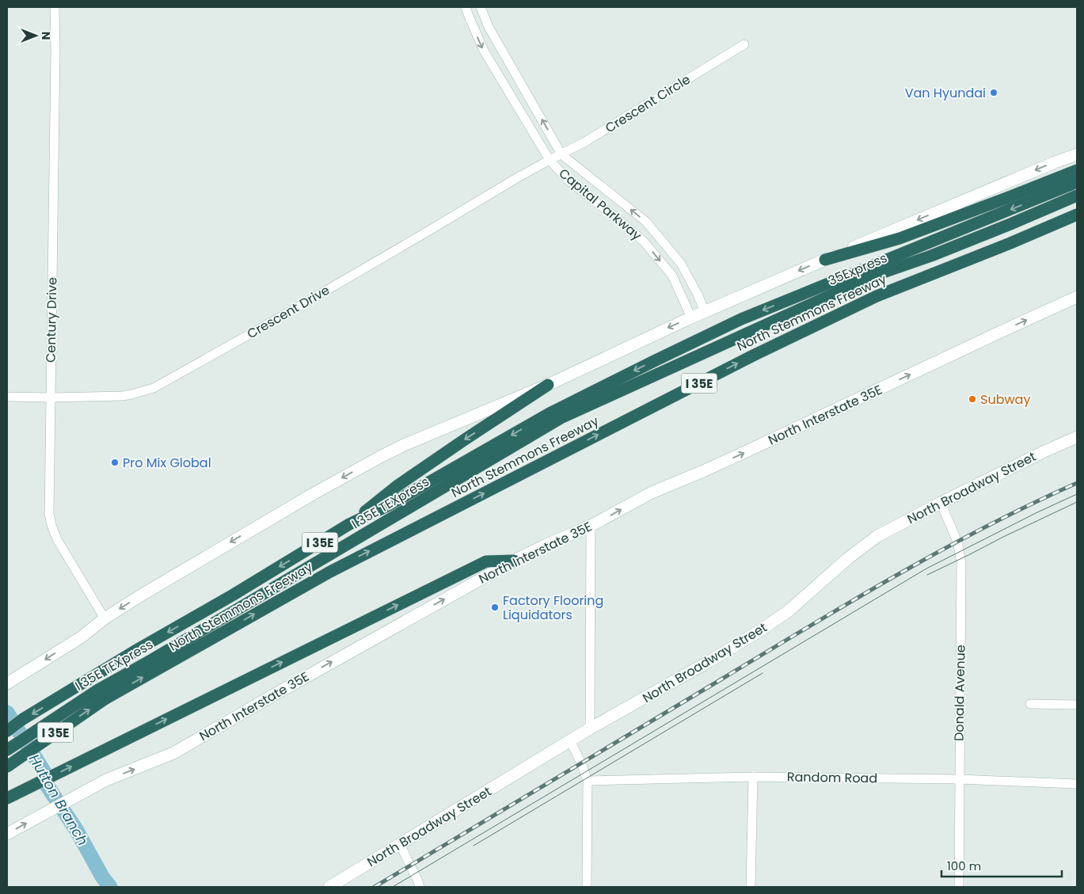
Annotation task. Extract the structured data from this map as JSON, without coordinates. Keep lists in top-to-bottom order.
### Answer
{
  "streets": {
    "highway": [
      "35Express",
      "North Stemmons Freeway",
      "I 35E",
      "I 35E TEXpress"
    ],
    "main road": ["North Interstate 35E", "North Broadway Street"],
    "street": [
      "Crescent Circle",
      "Capital Parkway",
      "Crescent Drive",
      "Century Drive",
      "Donald Avenue",
      "Random Road"
    ]
  },
  "crossings": [
    ["Crescent Circle", "Capital Parkway"],
    ["Crescent Circle", "Crescent Drive"],
    ["Capital Parkway", "Crescent Drive"],
    ["35Express", "I 35E TEXpress"],
    ["Crescent Drive", "Century Drive"],
    ["North Stemmons Freeway", "I 35E TEXpress"],
    ["North Broadway Street", "Donald Avenue"],
    ["Donald Avenue", "Random Road"]
  ],
  "one_way": ["North Interstate 35E"],
  "water": ["Hutton Branch"],
  "places": [
    "Van Hyundai",
    "Subway",
    "Pro Mix Global",
    "Factory Flooring Liquidators"
  ],
  "scale_bar": "100 m",
  "north": "right"
}
